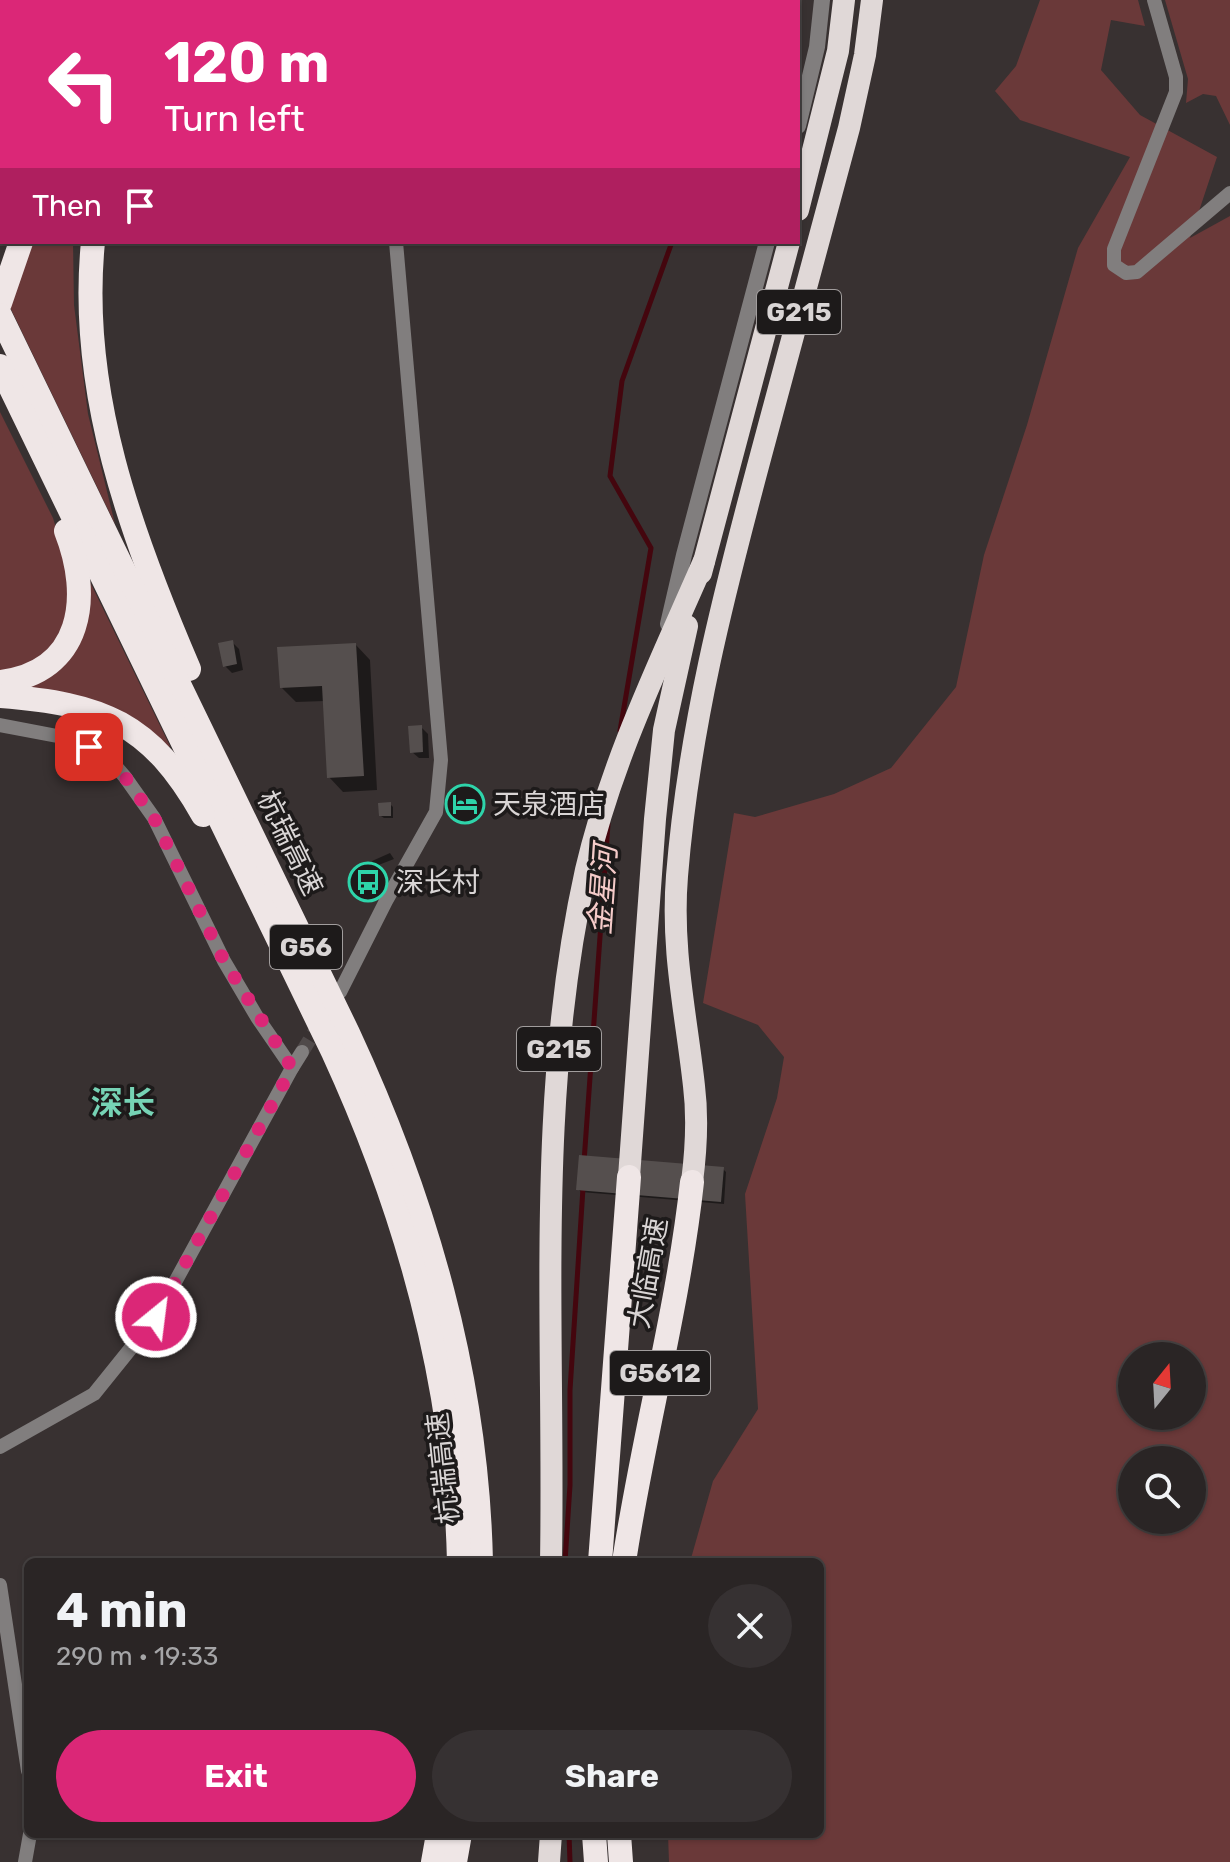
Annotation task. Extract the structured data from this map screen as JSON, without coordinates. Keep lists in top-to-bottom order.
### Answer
{
  "streets": {
    "highway": [
      "G215",
      "杭瑞高速",
      "G56",
      "大临高速",
      "G5612"
    ]
  },
  "crossings": [
    ["G215", "大临高速"]
  ],
  "districts": ["深长"],
  "water": ["金星河"],
  "places": {
    "hotel": ["天泉酒店"],
    "bus stop": ["深长村"]
  },
  "north": "top",
  "page": {
    "turn": ["120 m", "Turn left"],
    "then": "Then",
    "heading": ["4 min", "290 m · 19:33"],
    "buttons": ["Exit", "Share"]
  }
}
